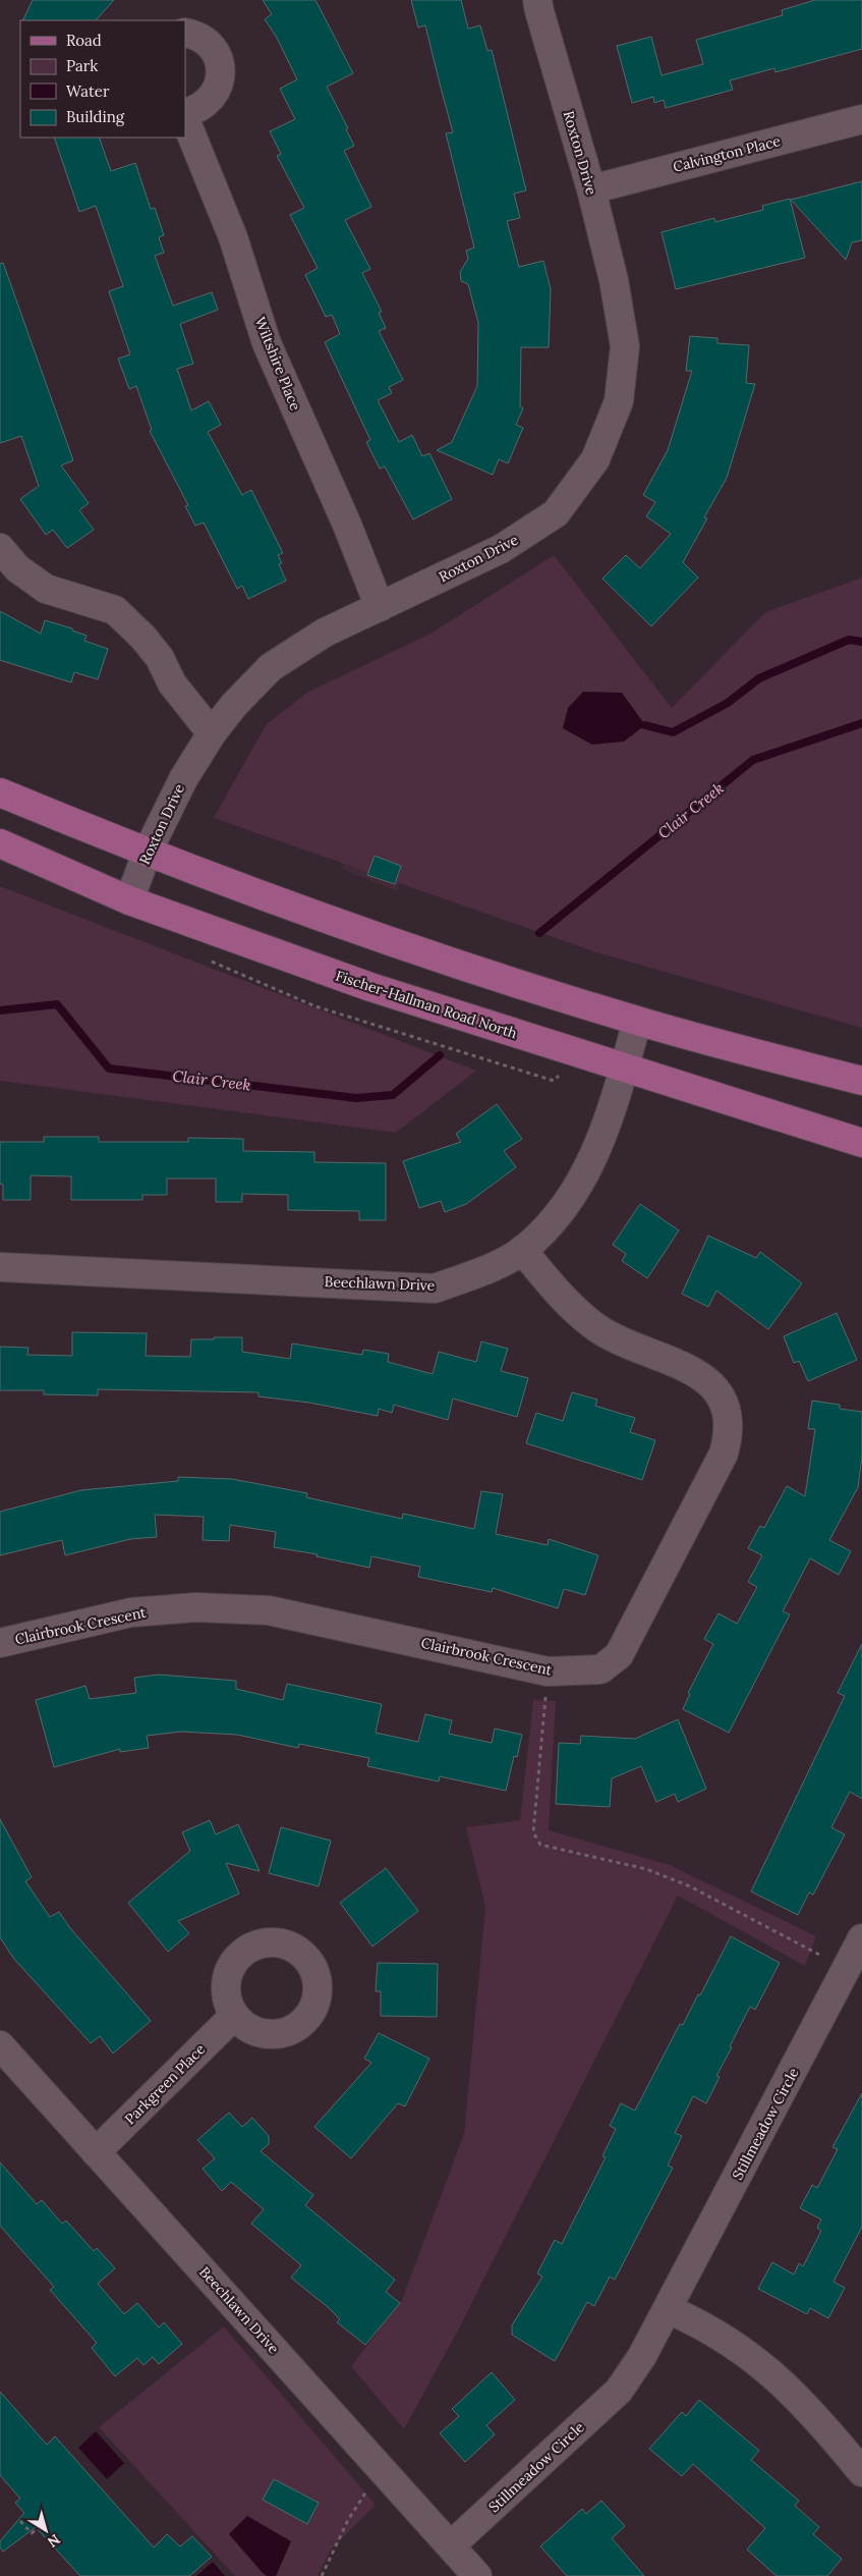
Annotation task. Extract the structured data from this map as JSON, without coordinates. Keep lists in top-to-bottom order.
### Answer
{
  "streets": {
    "main road": ["Fischer-Hallman Road North"],
    "street": [
      "Roxton Drive",
      "Calvington Place",
      "Wiltshire Place",
      "Beechlawn Drive",
      "Clairbrook Crescent",
      "Parkgreen Place",
      "Stillmeadow Circle"
    ]
  },
  "crossings": [
    ["Roxton Drive", "Calvington Place"],
    ["Roxton Drive", "Wiltshire Place"],
    ["Roxton Drive", "Fischer-Hallman Road North"],
    ["Fischer-Hallman Road North", "Beechlawn Drive"],
    ["Beechlawn Drive", "Clairbrook Crescent"],
    ["Beechlawn Drive", "Parkgreen Place"],
    ["Beechlawn Drive", "Stillmeadow Circle"]
  ],
  "water": ["Clair Creek"],
  "legend": [
    "Road",
    "Park",
    "Water",
    "Building"
  ],
  "north": "bottom right"
}
